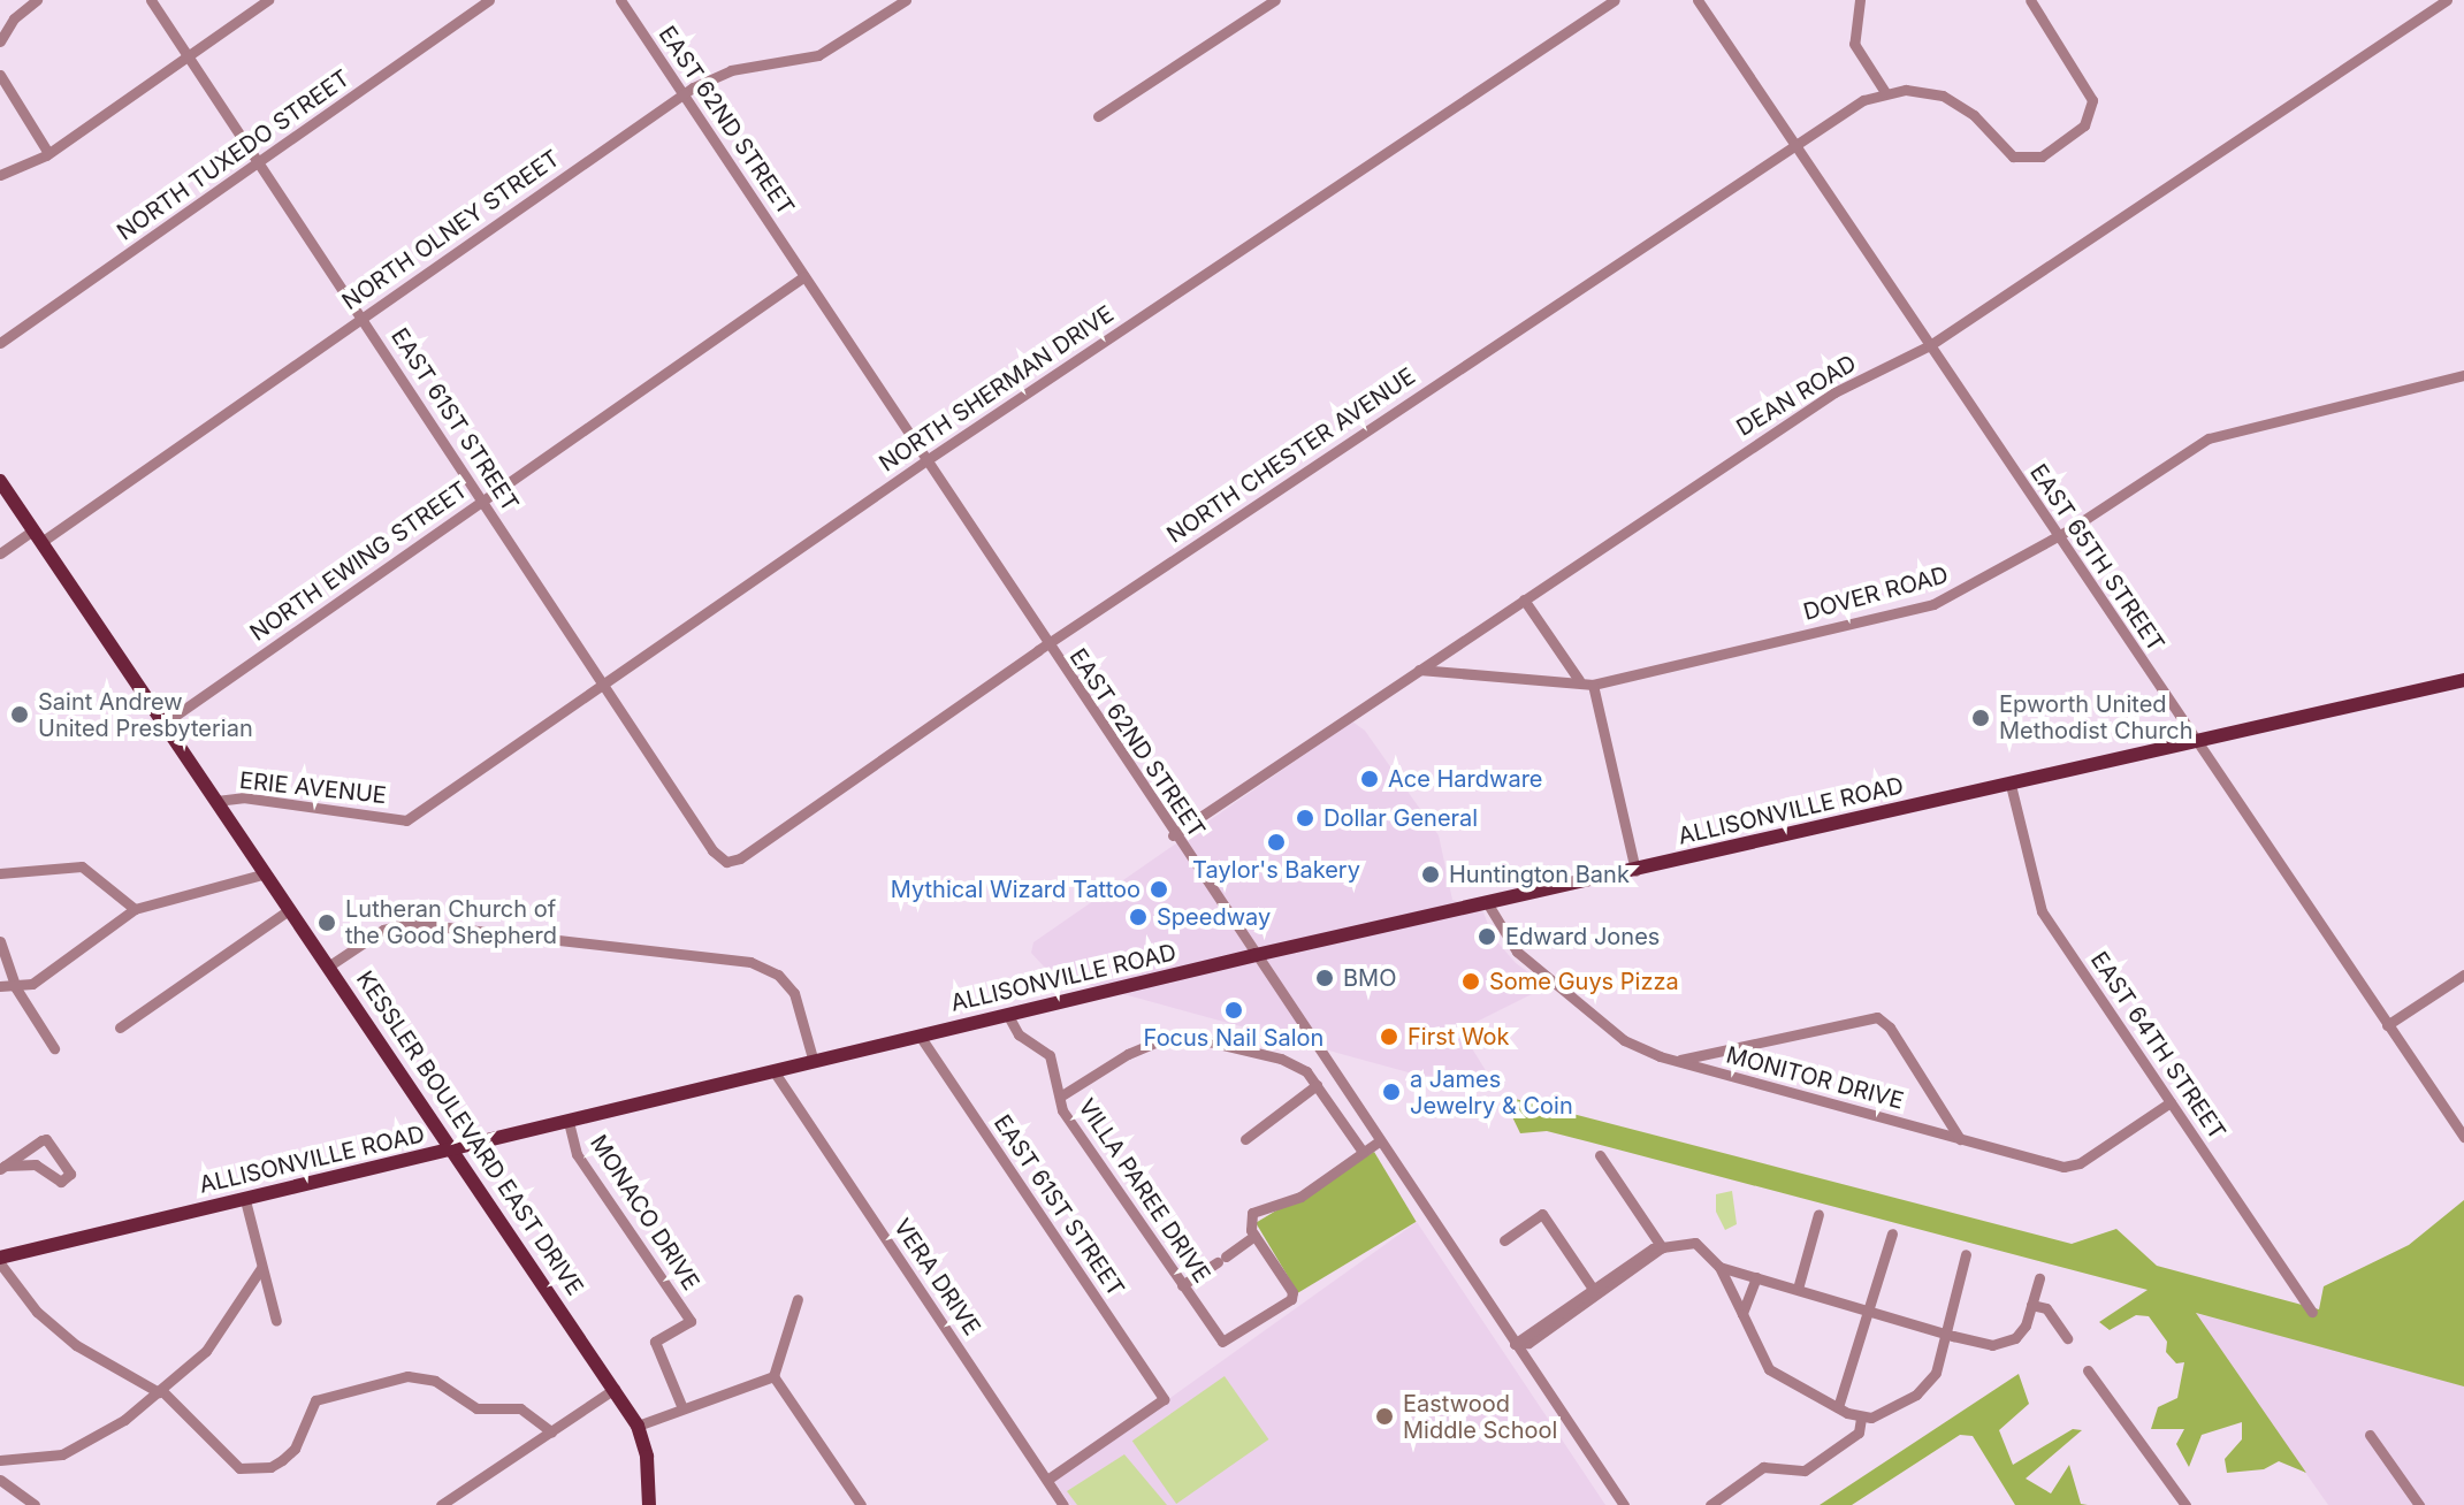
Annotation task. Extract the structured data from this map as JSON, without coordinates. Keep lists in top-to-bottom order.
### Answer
{
  "streets": {
    "main road": ["ALLISONVILLE ROAD", "KESSLER BOULEVARD EAST DRIVE"],
    "street": [
      "EAST 62ND STREET",
      "NORTH TUXEDO STREET",
      "NORTH OLNEY STREET",
      "NORTH SHERMAN DRIVE",
      "DEAN ROAD",
      "EAST 61ST STREET",
      "NORTH CHESTER AVENUE",
      "EAST 65TH STREET",
      "NORTH EWING STREET",
      "DOVER ROAD",
      "ERIE AVENUE",
      "EAST 64TH STREET",
      "MONITOR DRIVE",
      "VILLA PAREE DRIVE",
      "MONACO DRIVE",
      "VERA DRIVE"
    ]
  },
  "crossings": [
    ["EAST 62ND STREET", "NORTH OLNEY STREET"],
    ["EAST 62ND STREET", "NORTH SHERMAN DRIVE"],
    ["EAST 62ND STREET", "DEAN ROAD"],
    ["EAST 62ND STREET", "NORTH CHESTER AVENUE"],
    ["EAST 62ND STREET", "NORTH EWING STREET"],
    ["EAST 62ND STREET", "ALLISONVILLE ROAD"],
    ["NORTH TUXEDO STREET", "EAST 61ST STREET"],
    ["NORTH OLNEY STREET", "EAST 61ST STREET"],
    ["NORTH OLNEY STREET", "KESSLER BOULEVARD EAST DRIVE"],
    ["NORTH SHERMAN DRIVE", "EAST 61ST STREET"],
    ["NORTH SHERMAN DRIVE", "ERIE AVENUE"],
    ["DEAN ROAD", "EAST 65TH STREET"],
    ["EAST 61ST STREET", "NORTH CHESTER AVENUE"],
    ["EAST 61ST STREET", "NORTH EWING STREET"],
    ["EAST 61ST STREET", "ALLISONVILLE ROAD"],
    ["EAST 61ST STREET", "VERA DRIVE"],
    ["NORTH CHESTER AVENUE", "EAST 65TH STREET"],
    ["EAST 65TH STREET", "DOVER ROAD"],
    ["EAST 65TH STREET", "ALLISONVILLE ROAD"],
    ["NORTH EWING STREET", "KESSLER BOULEVARD EAST DRIVE"],
    ["ERIE AVENUE", "KESSLER BOULEVARD EAST DRIVE"],
    ["ALLISONVILLE ROAD", "EAST 64TH STREET"],
    ["ALLISONVILLE ROAD", "MONITOR DRIVE"],
    ["ALLISONVILLE ROAD", "KESSLER BOULEVARD EAST DRIVE"],
    ["ALLISONVILLE ROAD", "VILLA PAREE DRIVE"],
    ["ALLISONVILLE ROAD", "MONACO DRIVE"],
    ["ALLISONVILLE ROAD", "VERA DRIVE"],
    ["EAST 64TH STREET", "MONITOR DRIVE"]
  ],
  "places": [
    "Saint Andrew United Presbyterian",
    "Epworth United Methodist Church",
    "Ace Hardware",
    "Dollar General",
    "Taylor's Bakery",
    "Huntington Bank",
    "Mythical Wizard Tattoo",
    "Speedway",
    "Lutheran Church of the Good Shepherd",
    "Edward Jones",
    "BMO",
    "Some Guys Pizza",
    "Focus Nail Salon",
    "First Wok",
    "a James Jewelry & Coin",
    "Eastwood Middle School"
  ]
}
